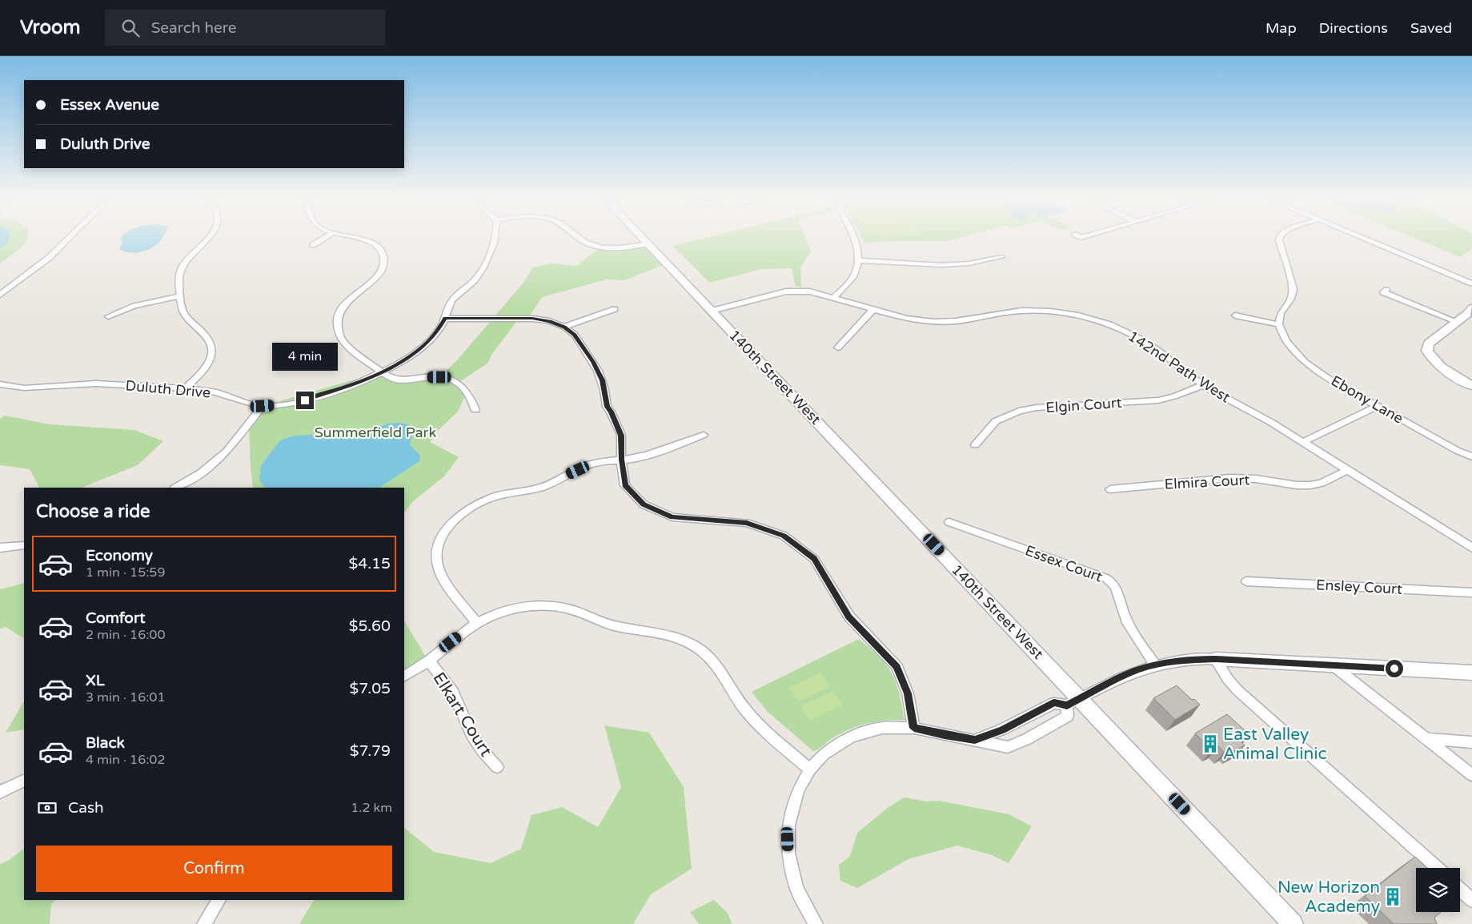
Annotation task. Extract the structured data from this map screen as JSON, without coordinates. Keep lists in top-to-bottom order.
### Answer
{
  "streets": {
    "street": [
      "142nd Path West",
      "140th Street West",
      "Duluth Drive",
      "Ebony Lane",
      "Elgin Court",
      "Elmira Court",
      "Essex Court",
      "Ensley Court",
      "Elkart Court"
    ]
  },
  "crossings": [
    ["142nd Path West", "140th Street West"],
    ["142nd Path West", "Elgin Court"],
    ["142nd Path West", "Elmira Court"]
  ],
  "parks": ["Summerfield Park"],
  "places": {
    "building": ["East Valley Animal Clinic", "New Horizon Academy"]
  },
  "page": {
    "header": "Vroom",
    "search": "Search here",
    "nav": ["Map", "Directions", "Saved"],
    "banner": ["Essex Avenue", "Duluth Drive"],
    "bubble": "4 min",
    "heading": "Choose a ride",
    "list": [
      {
        "name": "Economy",
        "note": "1 min · 15:59",
        "value": "$4.15"
      },
      {
        "name": "Comfort",
        "note": "2 min · 16:00",
        "value": "$5.60"
      },
      {
        "name": "XL",
        "note": "3 min · 16:01",
        "value": "$7.05"
      },
      {
        "name": "Black",
        "note": "4 min · 16:02",
        "value": "$7.79"
      }
    ],
    "pay": ["Cash", "1.2 km"],
    "buttons": "Confirm"
  }
}
